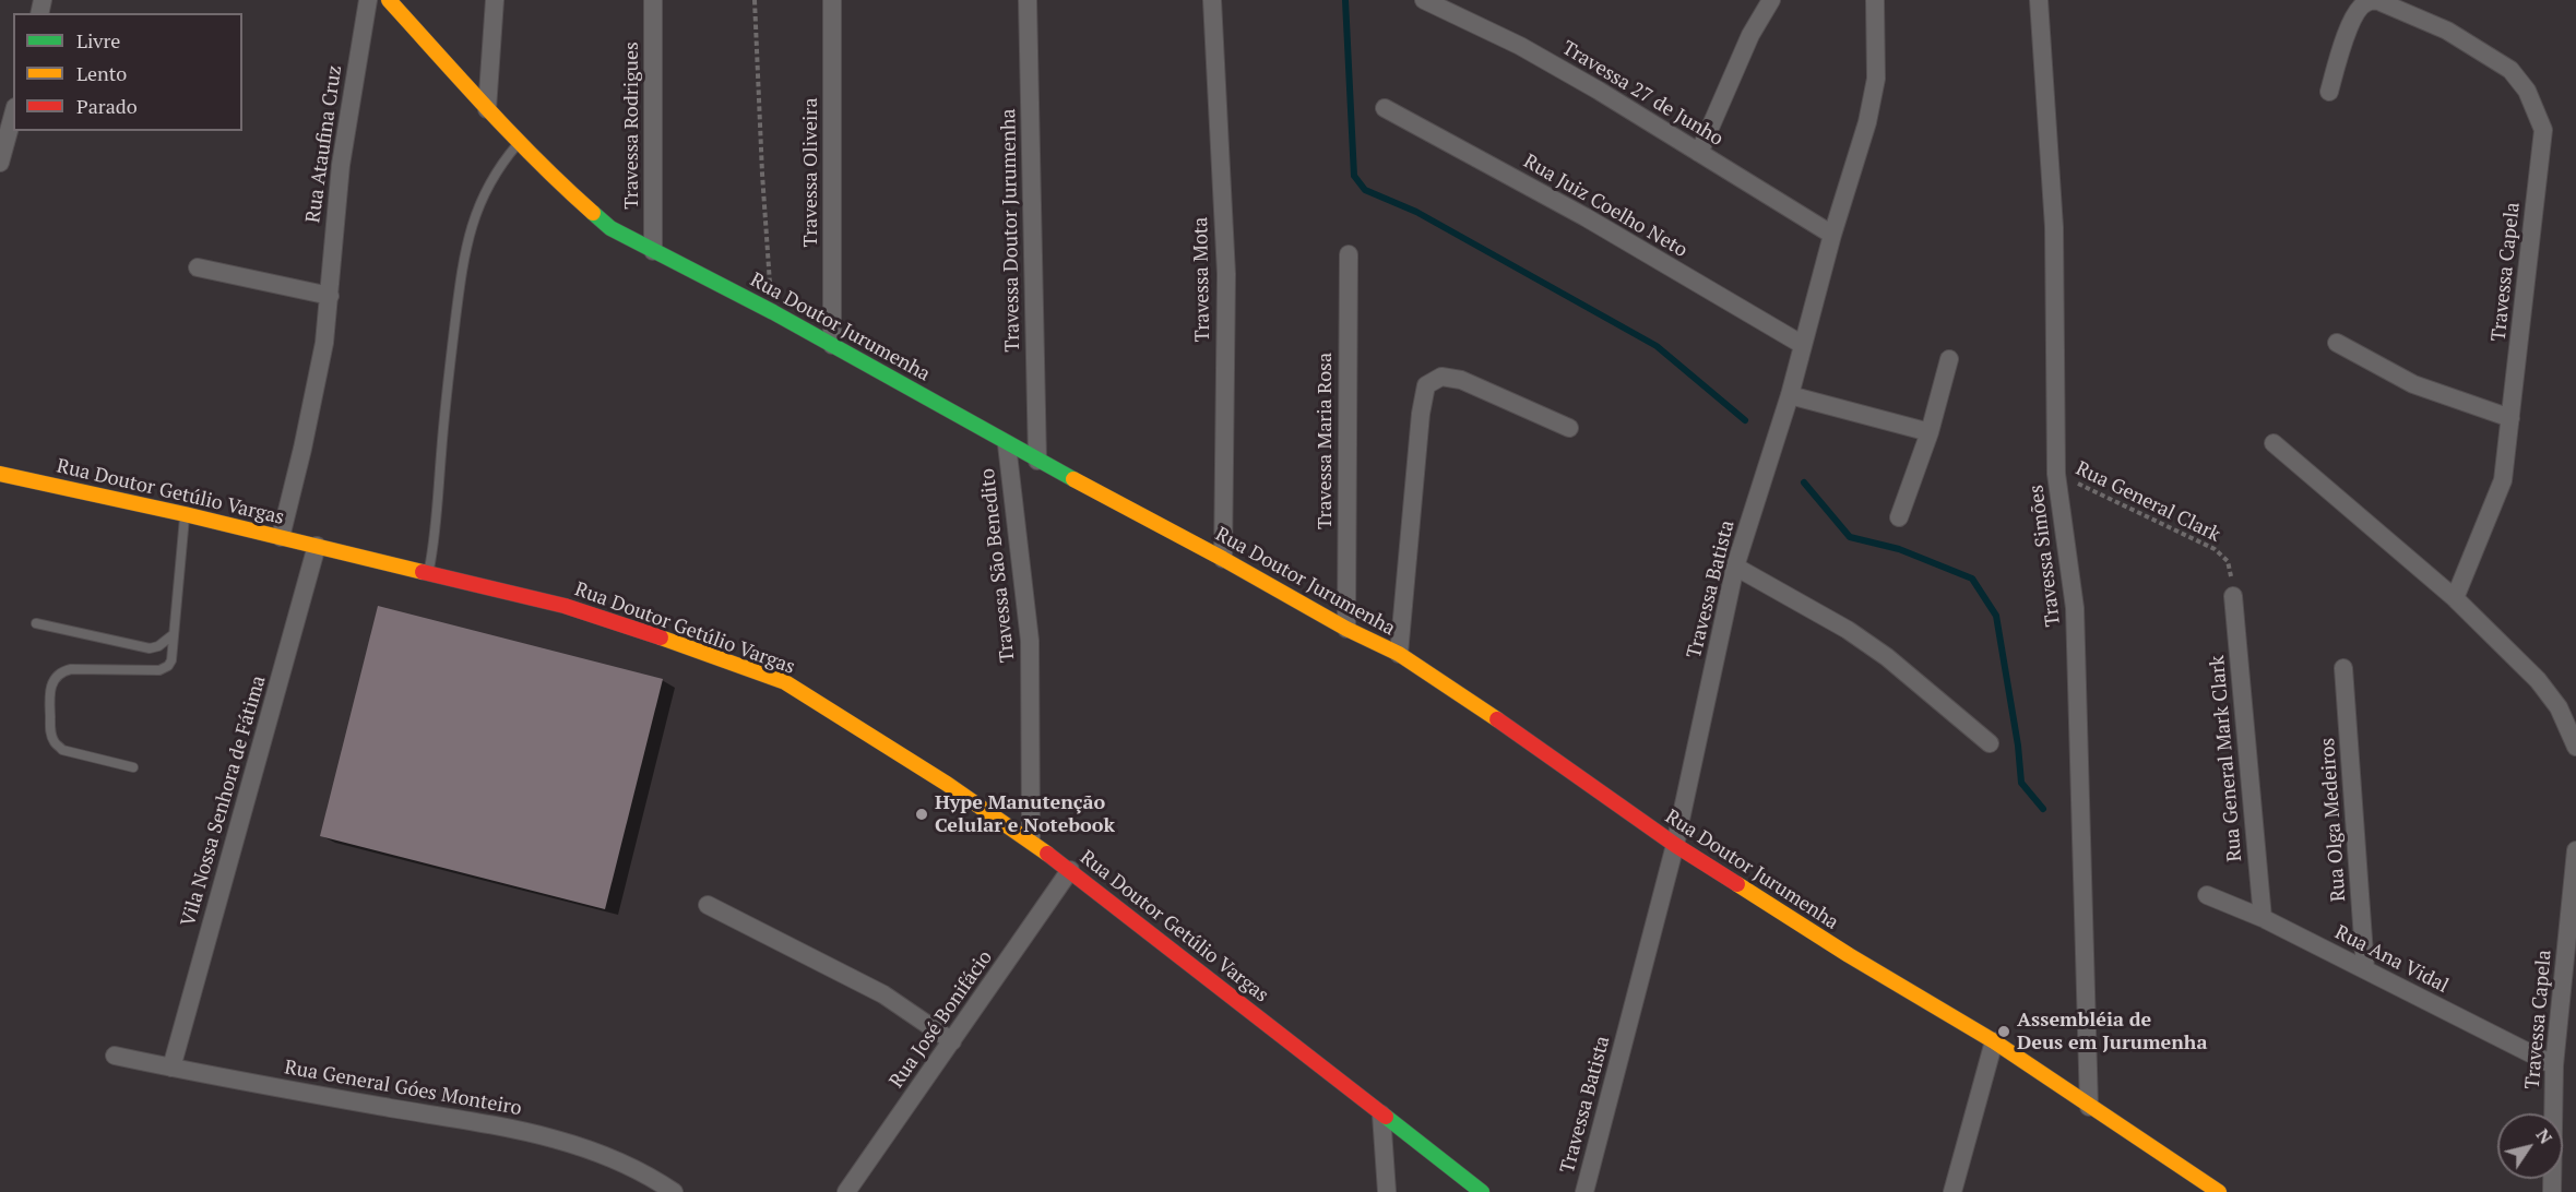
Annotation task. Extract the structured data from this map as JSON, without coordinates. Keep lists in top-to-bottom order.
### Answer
{
  "streets": {
    "main road": ["Rua Doutor Jurumenha", "Rua Doutor Getúlio Vargas"],
    "street": [
      "Travessa 27 de Junho",
      "Travessa Rodrigues",
      "Rua Ataufina Cruz",
      "Travessa Oliveira",
      "Rua Juiz Coelho Neto",
      "Travessa Doutor Jurumenha",
      "Travessa Capela",
      "Travessa Mota",
      "Travessa Maria Rosa",
      "Travessa Simões",
      "Travessa São Benedito",
      "Travessa Batista",
      "Rua General Mark Clark",
      "Vila Nossa Senhora de Fátima",
      "Rua Olga Medeiros",
      "Rua Ana Vidal",
      "Rua José Bonifácio",
      "Rua General Góes Monteiro"
    ],
    "path": ["Rua General Clark"]
  },
  "crossings": [
    ["Travessa 27 de Junho", "Travessa Batista"],
    ["Travessa Rodrigues", "Rua Doutor Jurumenha"],
    ["Rua Ataufina Cruz", "Rua Doutor Getúlio Vargas"],
    ["Travessa Oliveira", "Rua Doutor Jurumenha"],
    ["Rua Juiz Coelho Neto", "Travessa Batista"],
    ["Travessa Doutor Jurumenha", "Rua Doutor Jurumenha"],
    ["Travessa Capela", "Rua Ana Vidal"],
    ["Travessa Mota", "Rua Doutor Jurumenha"],
    ["Rua Doutor Jurumenha", "Travessa Maria Rosa"],
    ["Rua Doutor Jurumenha", "Travessa Simões"],
    ["Rua Doutor Jurumenha", "Travessa São Benedito"],
    ["Rua Doutor Jurumenha", "Travessa Batista"],
    ["Rua Doutor Getúlio Vargas", "Travessa São Benedito"],
    ["Rua Doutor Getúlio Vargas", "Vila Nossa Senhora de Fátima"],
    ["Rua Doutor Getúlio Vargas", "Rua José Bonifácio"],
    ["Rua General Clark", "Travessa Simões"],
    ["Rua General Clark", "Rua General Mark Clark"],
    ["Rua General Mark Clark", "Rua Ana Vidal"],
    ["Vila Nossa Senhora de Fátima", "Rua General Góes Monteiro"],
    ["Rua Olga Medeiros", "Rua Ana Vidal"]
  ],
  "places": ["Hype Manutenção Celular e Notebook", "Assembléia de Deus em Jurumenha"],
  "legend": ["Livre", "Lento", "Parado"],
  "north": "top right"
}
